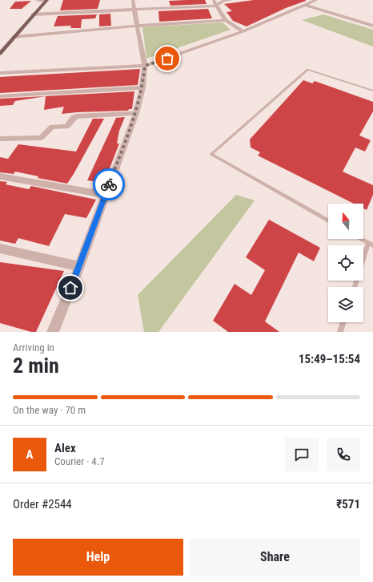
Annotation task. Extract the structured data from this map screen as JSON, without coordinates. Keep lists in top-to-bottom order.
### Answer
{
  "north": "top",
  "page": {
    "heading": ["2 min", "Arriving in", "15:49–15:54"],
    "panel": [
      "Alex",
      "Courier · 4.7",
      "Order #2544",
      "₹571"
    ],
    "bar": "On the way · 70 m",
    "round": "A",
    "buttons": ["Help", "Share"]
  }
}
